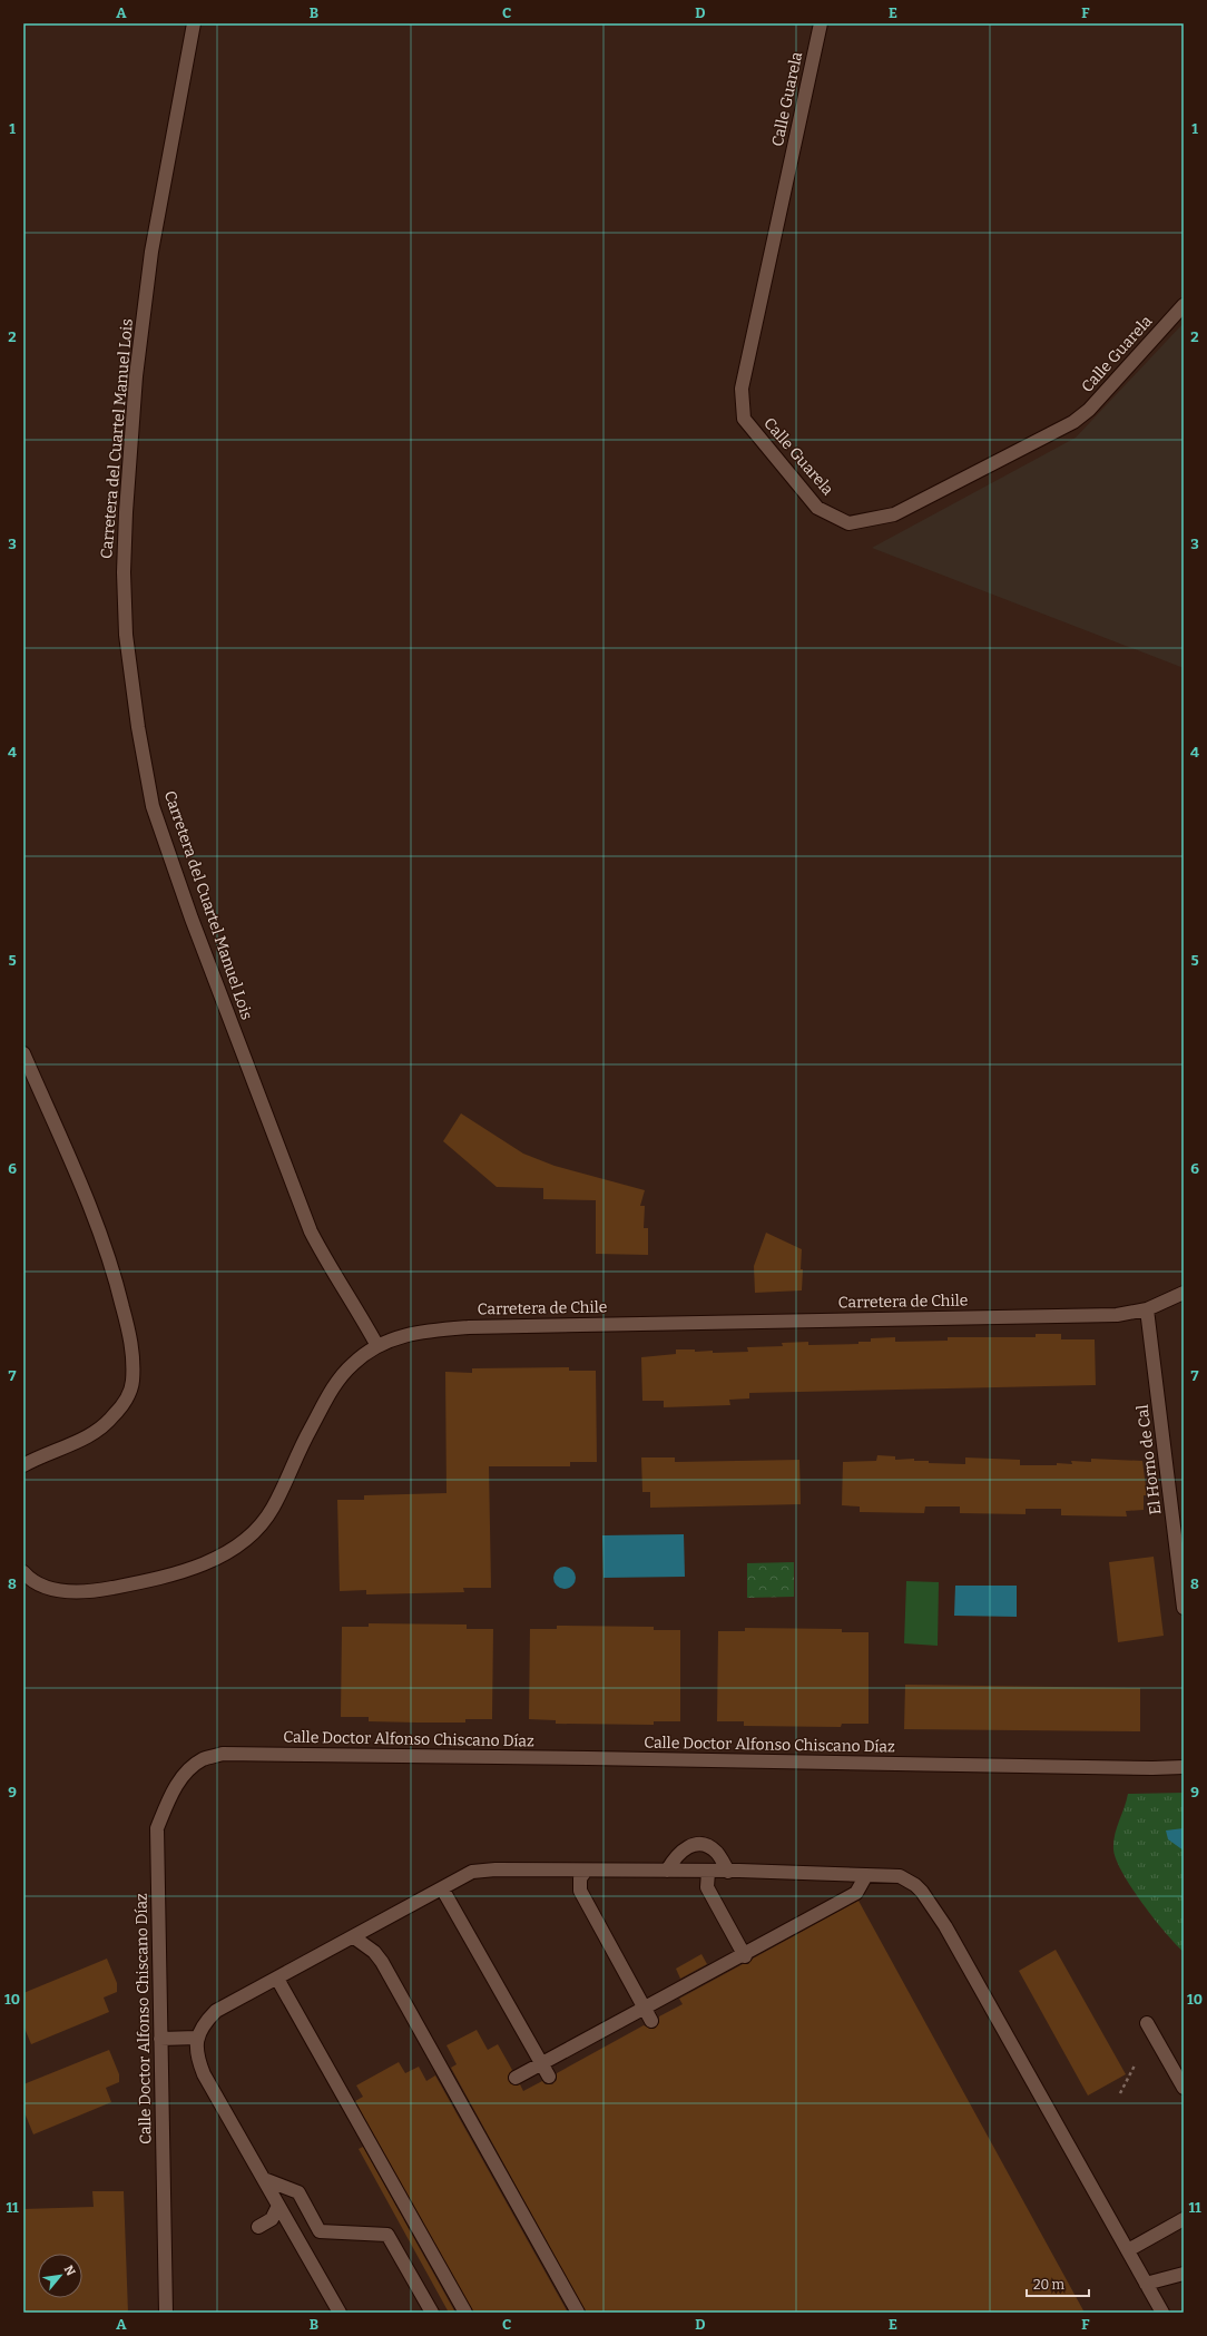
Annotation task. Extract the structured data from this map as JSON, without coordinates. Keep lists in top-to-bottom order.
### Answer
{
  "streets": {
    "street": [
      "Calle Guarela",
      "Carretera del Cuartel Manuel Lois",
      "Carretera de Chile",
      "El Horno de Cal",
      "Calle Doctor Alfonso Chiscano Díaz"
    ]
  },
  "crossings": [
    ["Carretera del Cuartel Manuel Lois", "Carretera de Chile"],
    ["Carretera de Chile", "El Horno de Cal"]
  ],
  "scale_bar": "20 m",
  "north": "top right",
  "grid": {
    "columns": [
      "A",
      "B",
      "C",
      "D",
      "E",
      "F"
    ],
    "rows": [
      "1",
      "2",
      "3",
      "4",
      "5",
      "6",
      "7",
      "8",
      "9",
      "10",
      "11"
    ]
  }
}
